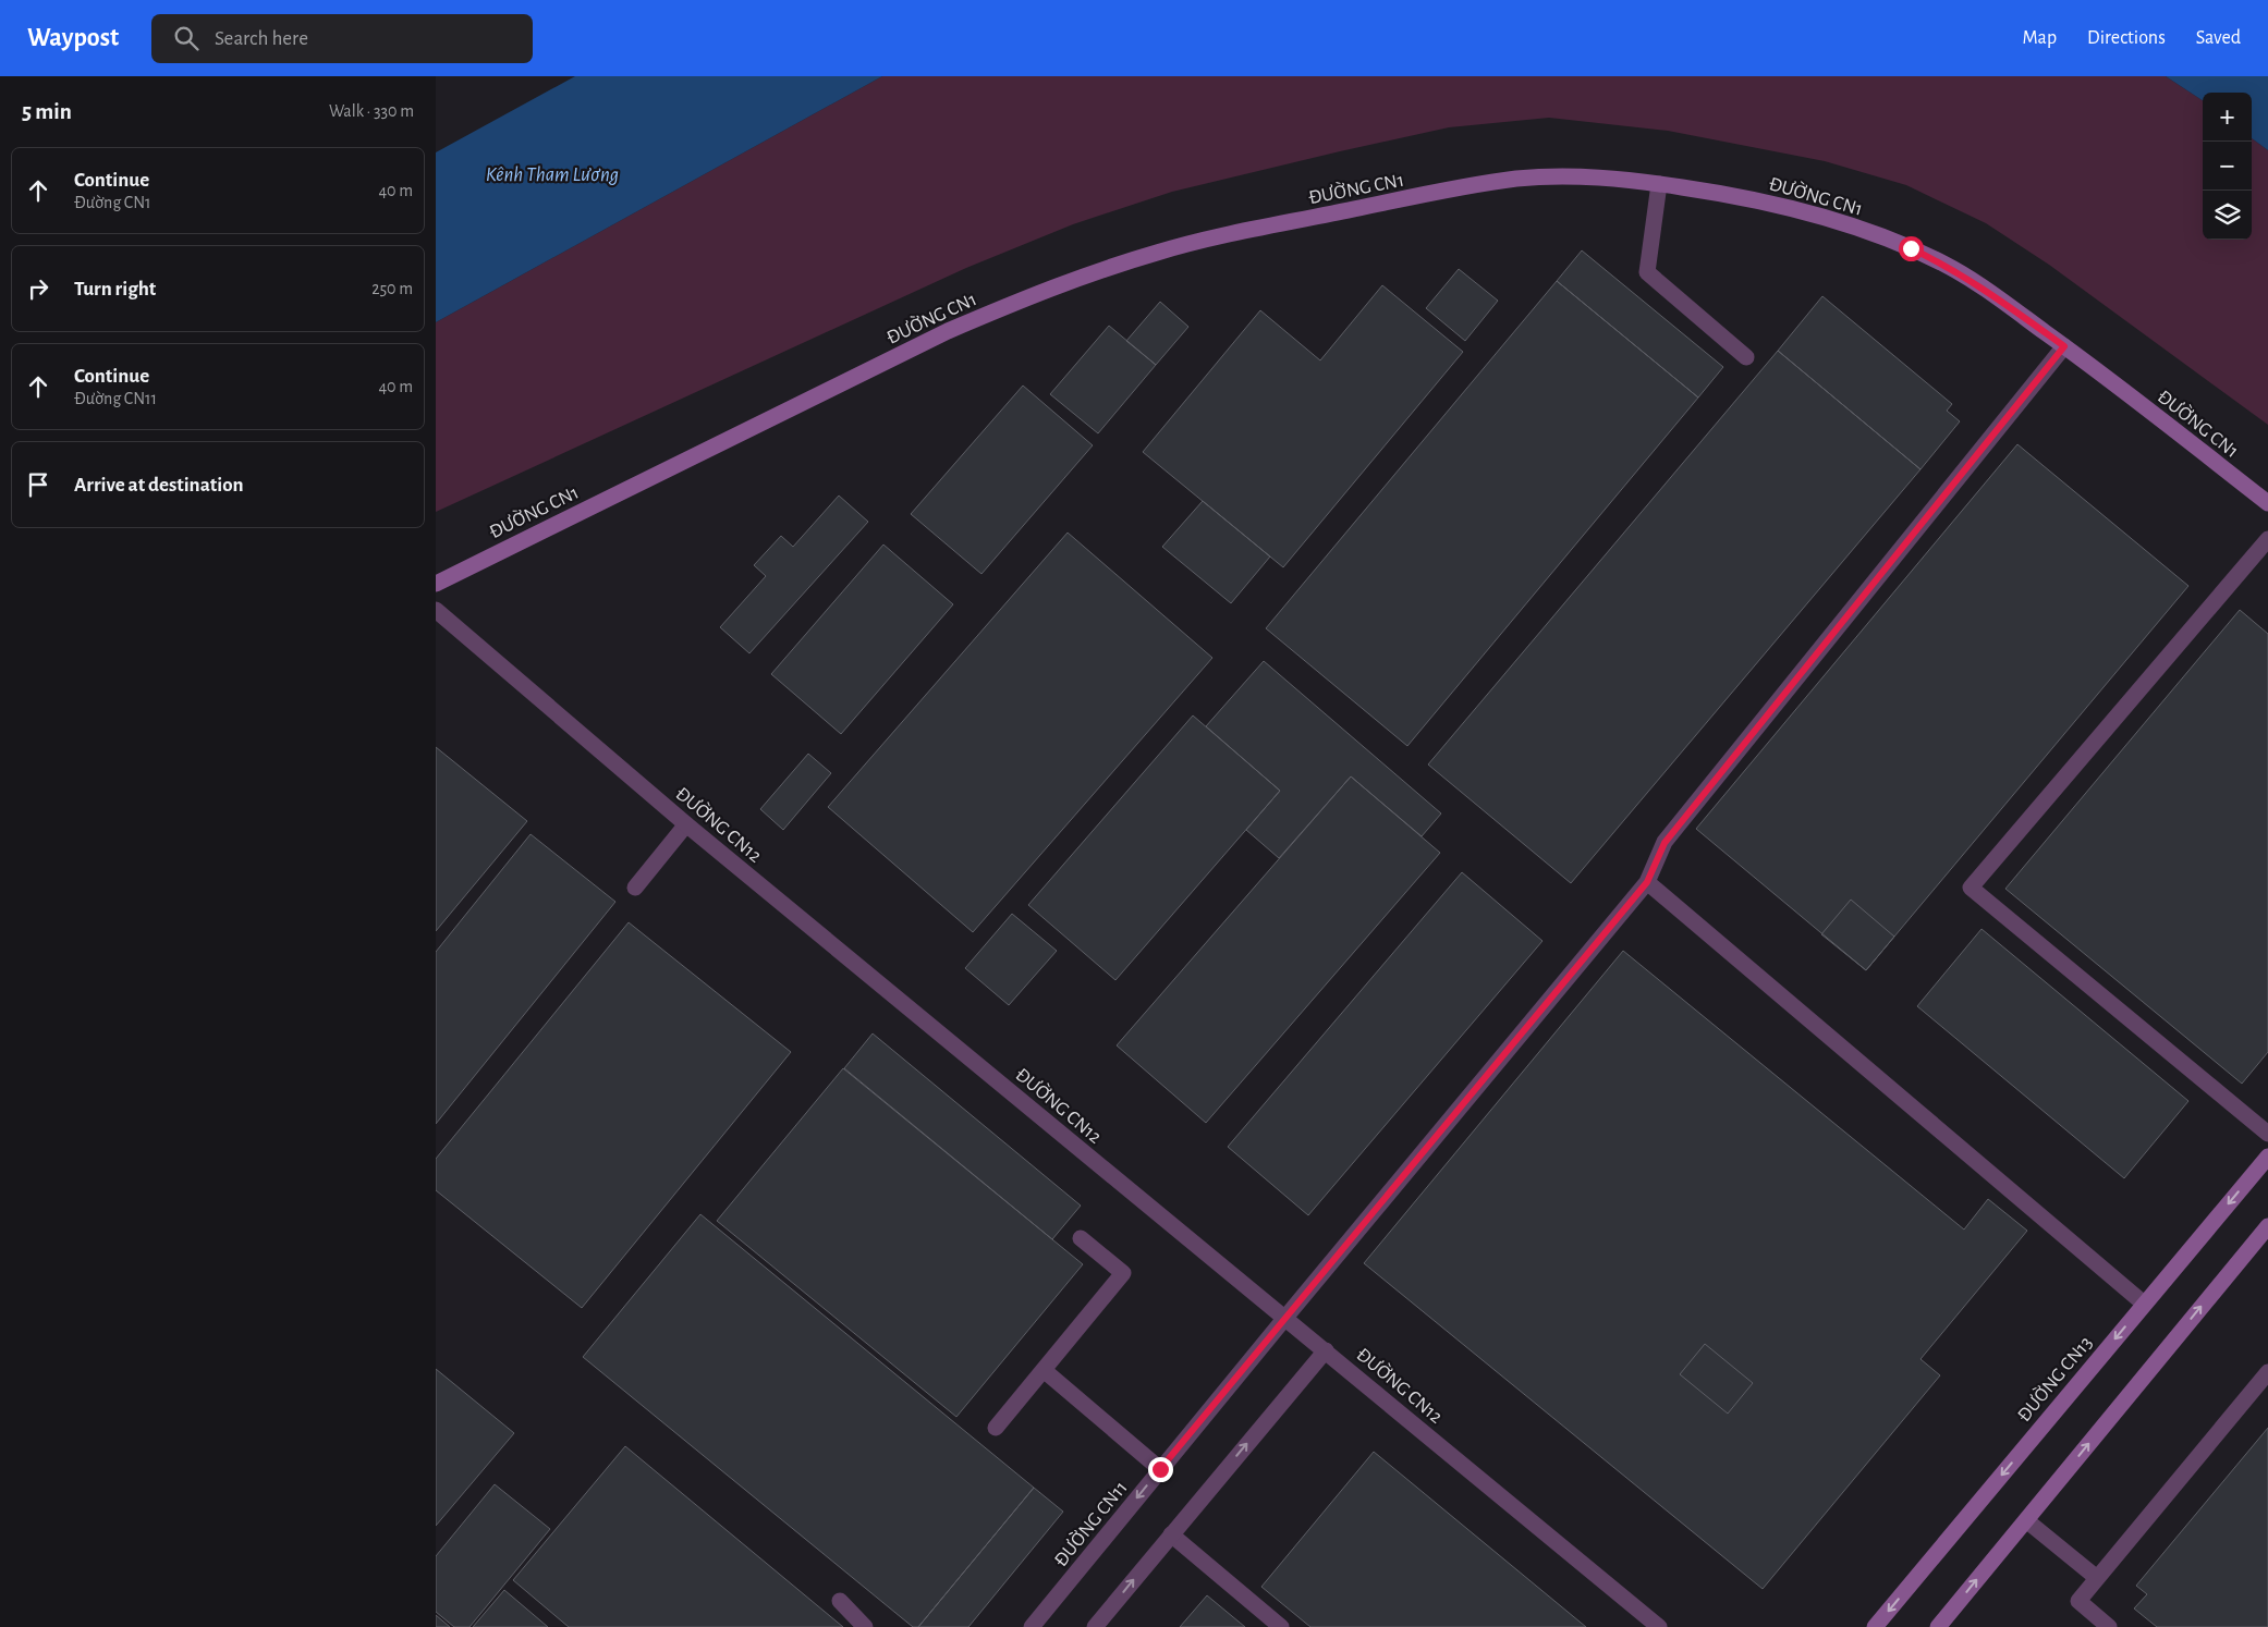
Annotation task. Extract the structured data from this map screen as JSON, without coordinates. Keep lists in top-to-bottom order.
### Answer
{
  "streets": {
    "street": [
      "ĐƯỜNG CN1",
      "ĐƯỜNG CN12",
      "ĐƯỜNG CN13",
      "ĐƯỜNG CN11"
    ]
  },
  "crossings": [
    ["ĐƯỜNG CN1", "ĐƯỜNG CN11"],
    ["ĐƯỜNG CN12", "ĐƯỜNG CN11"]
  ],
  "water": ["Kênh Tham Lương"],
  "page": {
    "header": "Waypost",
    "search": "Search here",
    "nav": ["Map", "Directions", "Saved"],
    "heading": ["5 min", "Walk · 330 m"],
    "map_buttons": ["+", "−"],
    "list": [
      ["Continue", "Đường CN1", "40 m"],
      ["Turn right", "250 m"],
      ["Continue", "Đường CN11", "40 m"],
      "Arrive at destination"
    ]
  }
}
